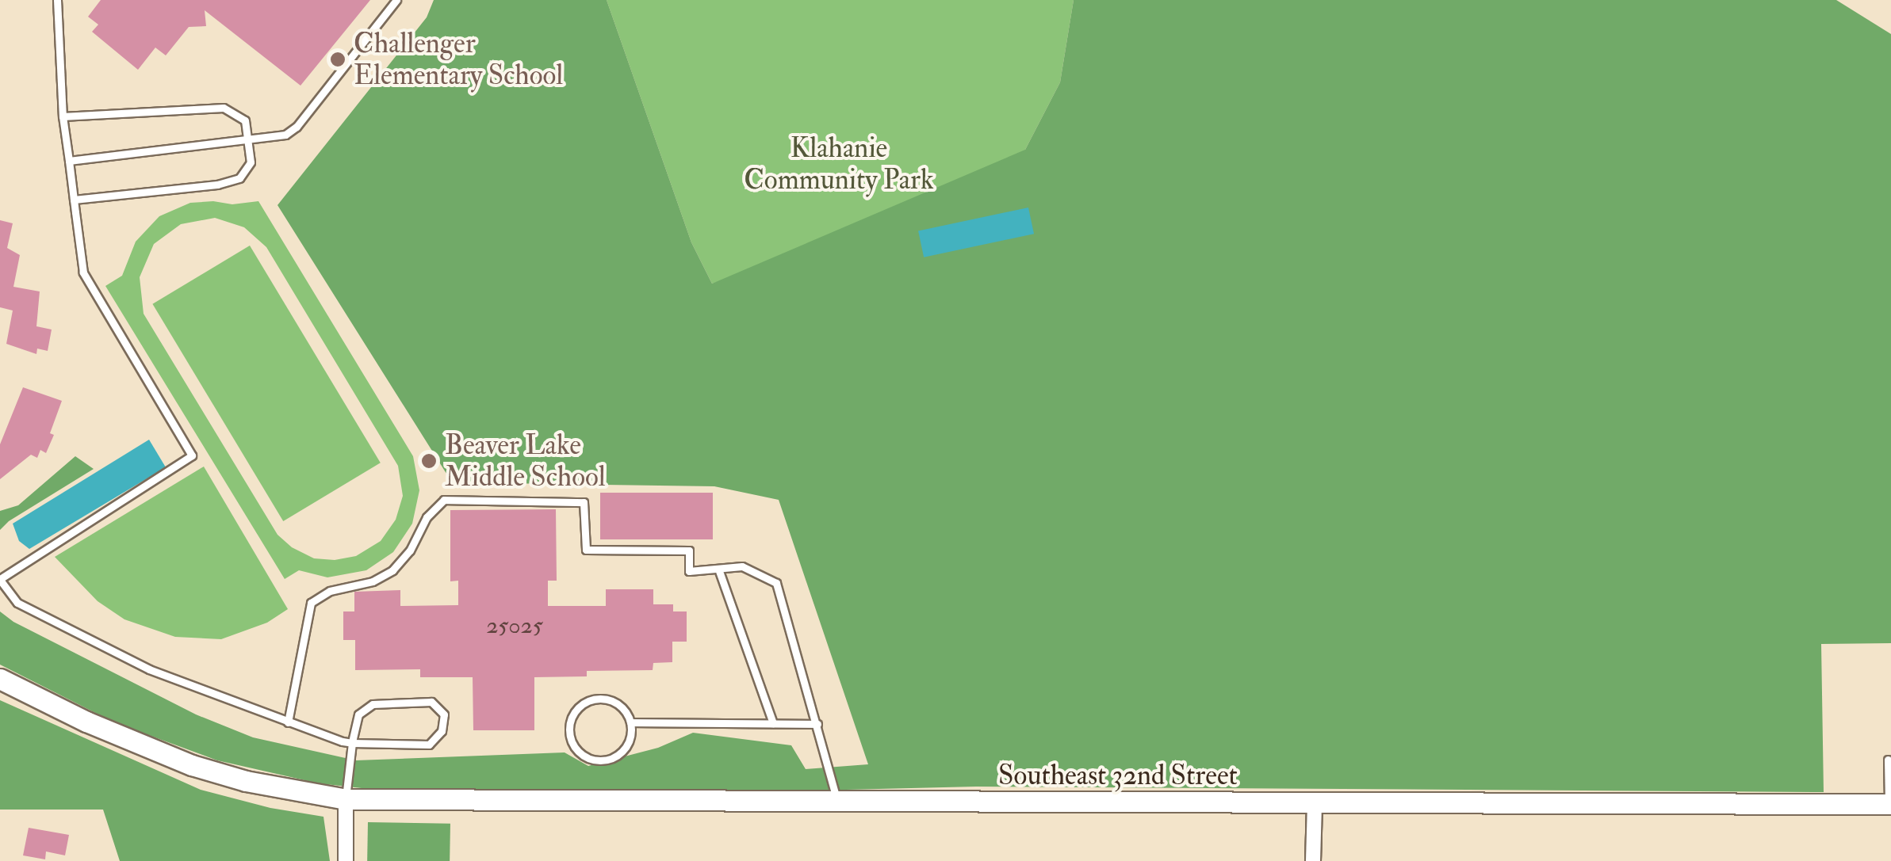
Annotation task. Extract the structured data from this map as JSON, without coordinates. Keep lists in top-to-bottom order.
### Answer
{
  "streets": {
    "street": ["Southeast 32nd Street"]
  },
  "parks": ["Klahanie Community Park"],
  "places": ["Challenger Elementary School", "Beaver Lake Middle School"],
  "house_numbers": ["25025"]
}
